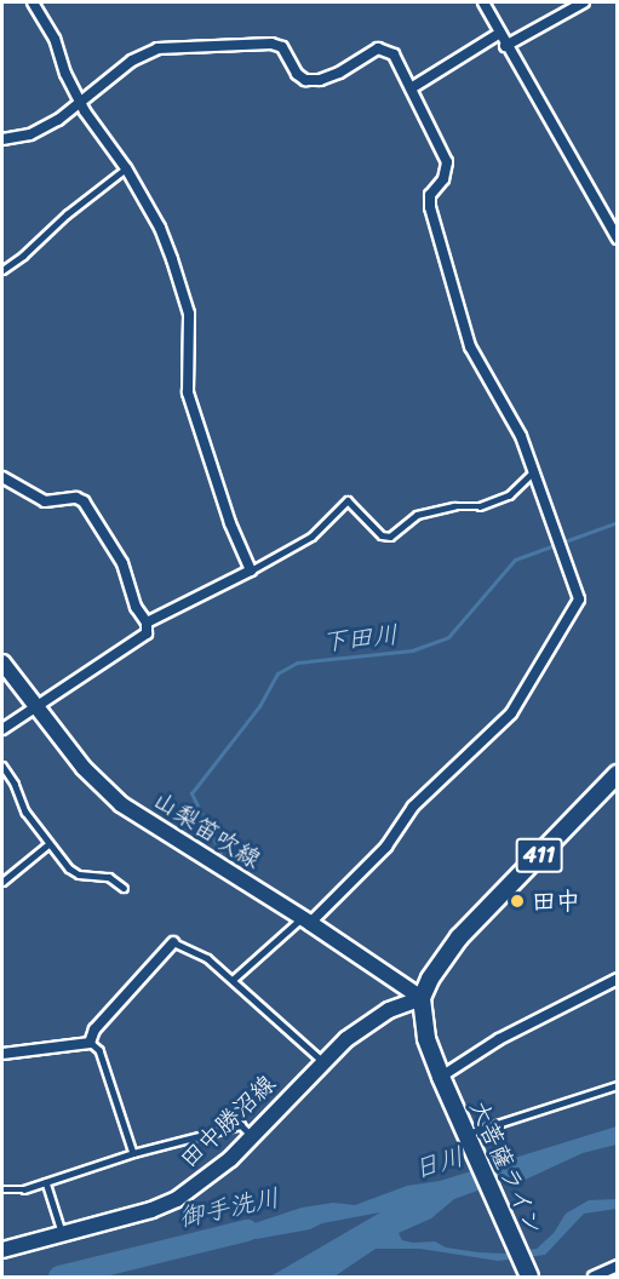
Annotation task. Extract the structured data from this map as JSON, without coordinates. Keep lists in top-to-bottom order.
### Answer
{
  "streets": {
    "highway": ["411", "大菩薩ライン"],
    "main road": ["山梨笛吹線", "田中勝沼線"]
  },
  "crossings": [
    ["山梨笛吹線", "411"],
    ["山梨笛吹線", "田中勝沼線"],
    ["山梨笛吹線", "大菩薩ライン"],
    ["411", "田中勝沼線"],
    ["411", "大菩薩ライン"],
    ["田中勝沼線", "大菩薩ライン"]
  ],
  "water": ["下田川", "日川", "御手洗川"],
  "places": ["田中"]
}
